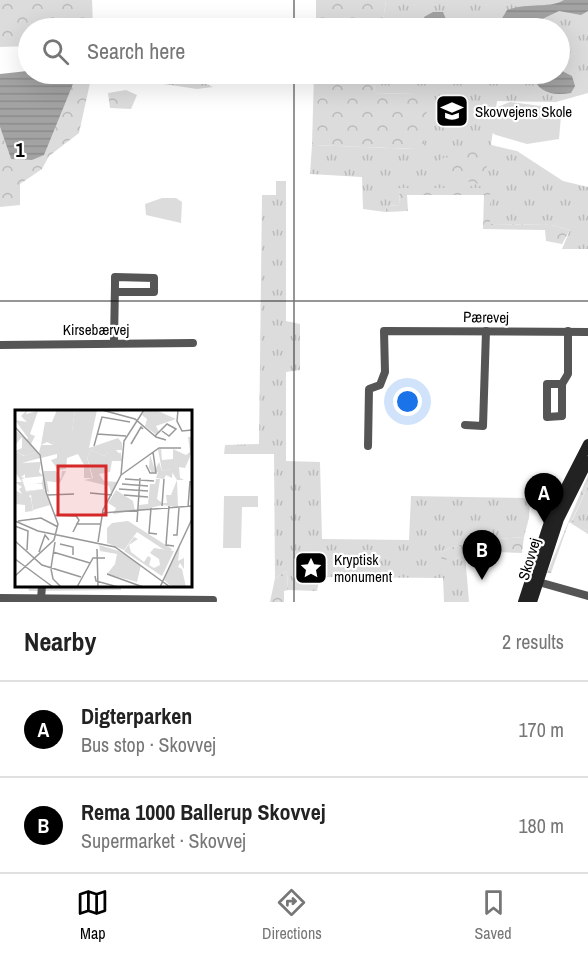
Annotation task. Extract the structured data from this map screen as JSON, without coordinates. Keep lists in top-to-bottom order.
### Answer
{
  "streets": {
    "street": ["Pærevej", "Kirsebærvej", "Skovvej"]
  },
  "places": {
    "school or university": ["Skovvejens Skole"],
    "place": ["Kryptisk monument"]
  },
  "page": {
    "search": "Search here",
    "pins": ["A", "B"],
    "heading": ["Nearby", "2 results"],
    "list": [
      {
        "mark": "A",
        "name": "Digterparken",
        "note": "Bus stop · Skovvej",
        "value": "170 m"
      },
      {
        "mark": "B",
        "name": "Rema 1000 Ballerup Skovvej",
        "note": "Supermarket · Skovvej",
        "value": "180 m"
      }
    ],
    "nav": ["Map", "Directions", "Saved"]
  },
  "grid": {
    "rows": ["1"]
  }
}
